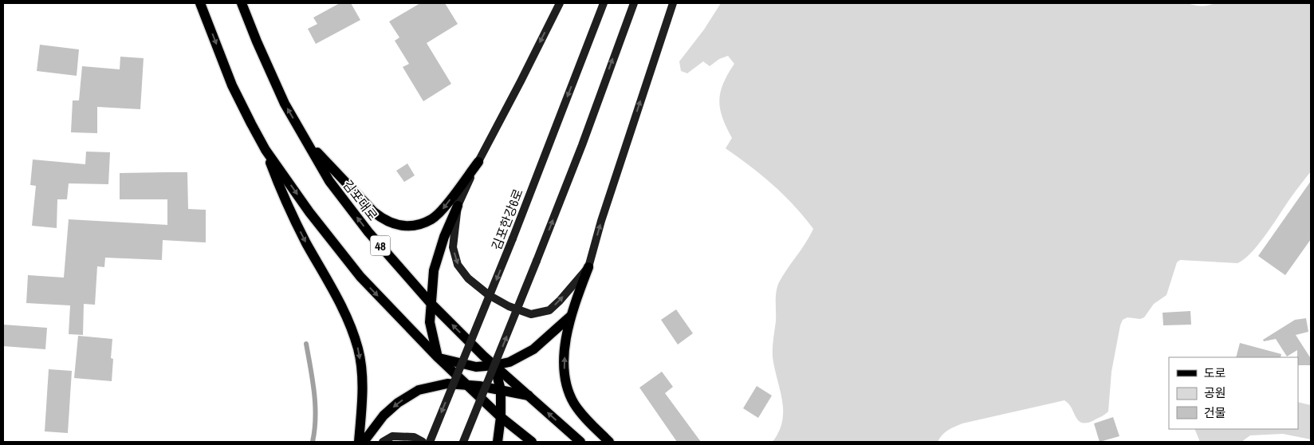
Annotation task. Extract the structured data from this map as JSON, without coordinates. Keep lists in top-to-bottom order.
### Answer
{
  "streets": {
    "main road": ["김포대로", "48"],
    "street": ["김포한강6로"]
  },
  "legend": ["도로", "공원", "건물"]
}
